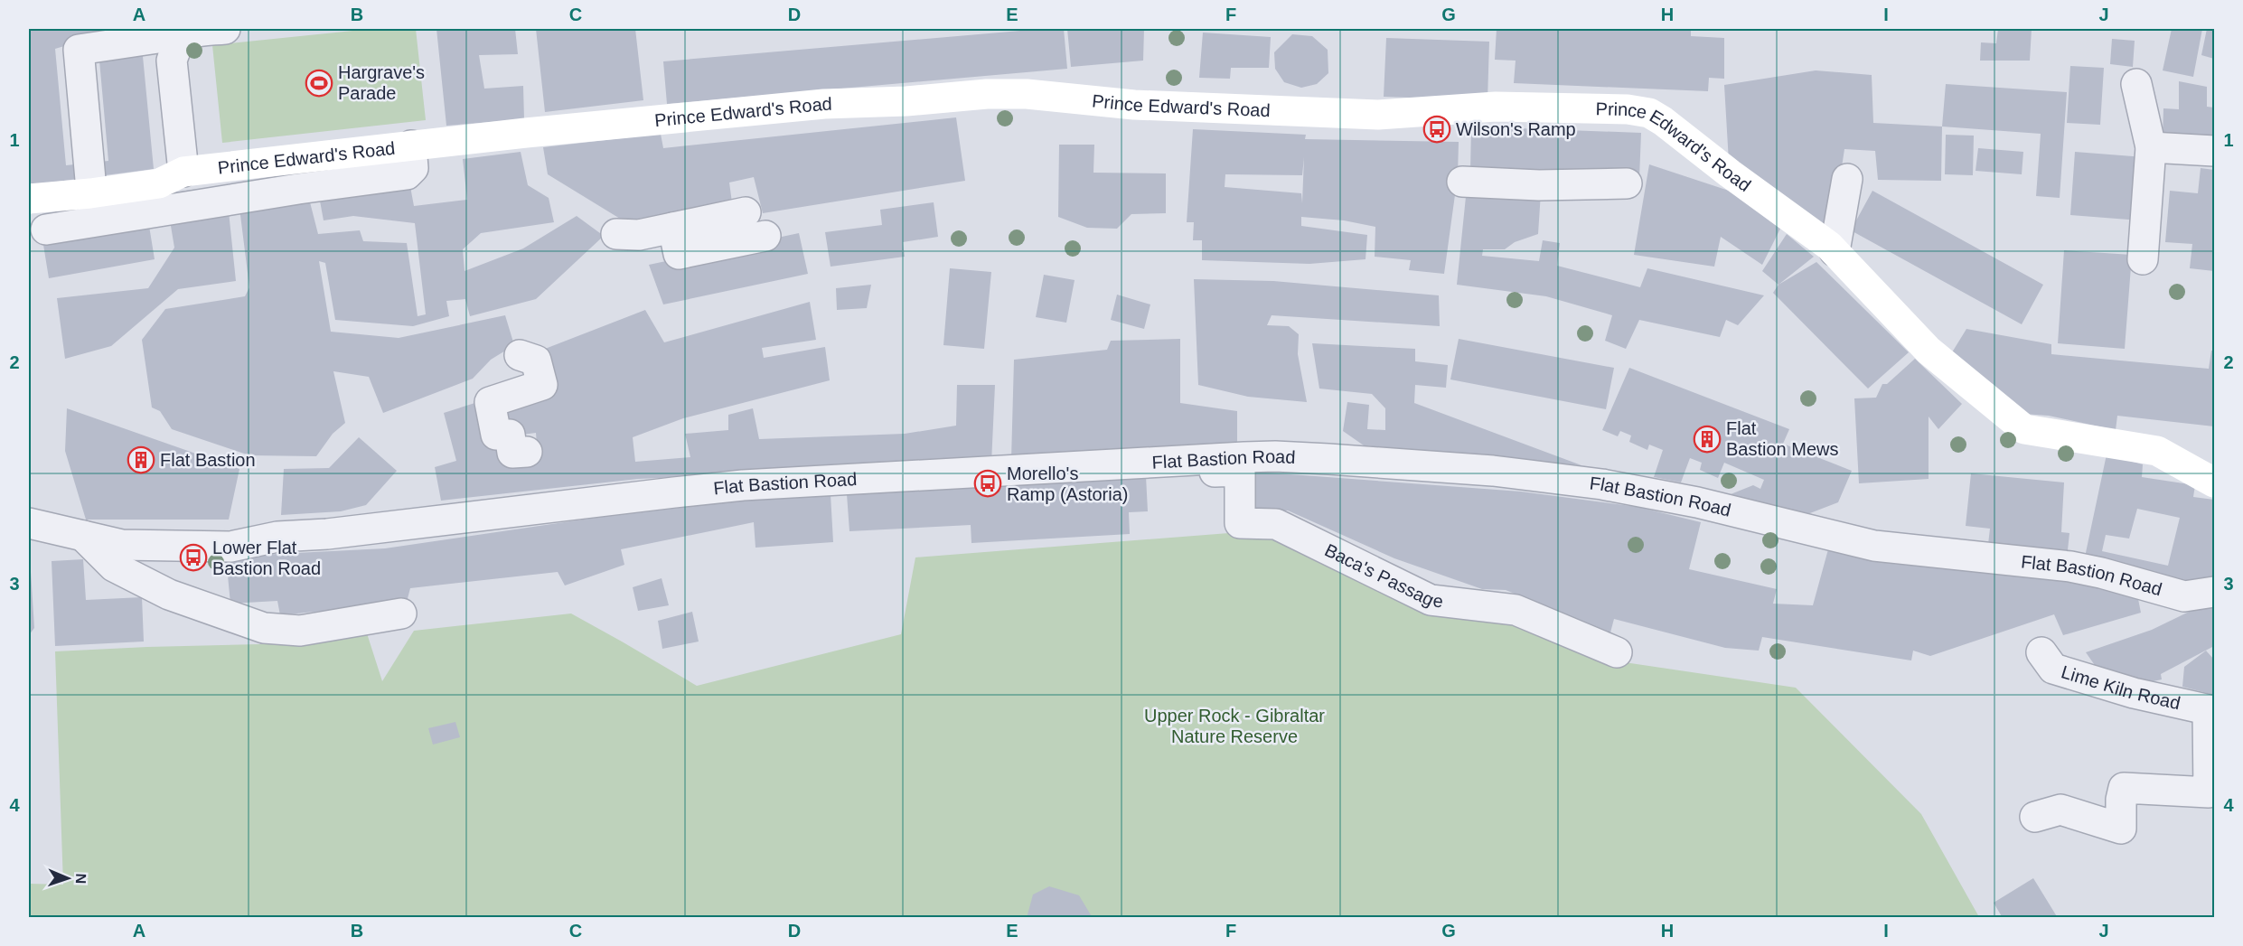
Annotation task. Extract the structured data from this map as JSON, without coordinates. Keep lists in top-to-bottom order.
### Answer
{
  "streets": {
    "street": [
      "Prince Edward's Road",
      "Flat Bastion Road",
      "Baca's Passage",
      "Lime Kiln Road"
    ]
  },
  "crossings": [
    ["Flat Bastion Road", "Baca's Passage"]
  ],
  "parks": ["Upper Rock - Gibraltar Nature Reserve"],
  "places": {
    "sports": ["Hargrave's Parade"],
    "bus stop": ["Wilson's Ramp", "Morello's Ramp (Astoria)", "Lower Flat Bastion Road"],
    "building": ["Flat Bastion Mews", "Flat Bastion"]
  },
  "north": "right",
  "grid": {
    "columns": [
      "A",
      "B",
      "C",
      "D",
      "E",
      "F",
      "G",
      "H",
      "I",
      "J"
    ],
    "rows": [
      "1",
      "2",
      "3",
      "4"
    ]
  }
}
